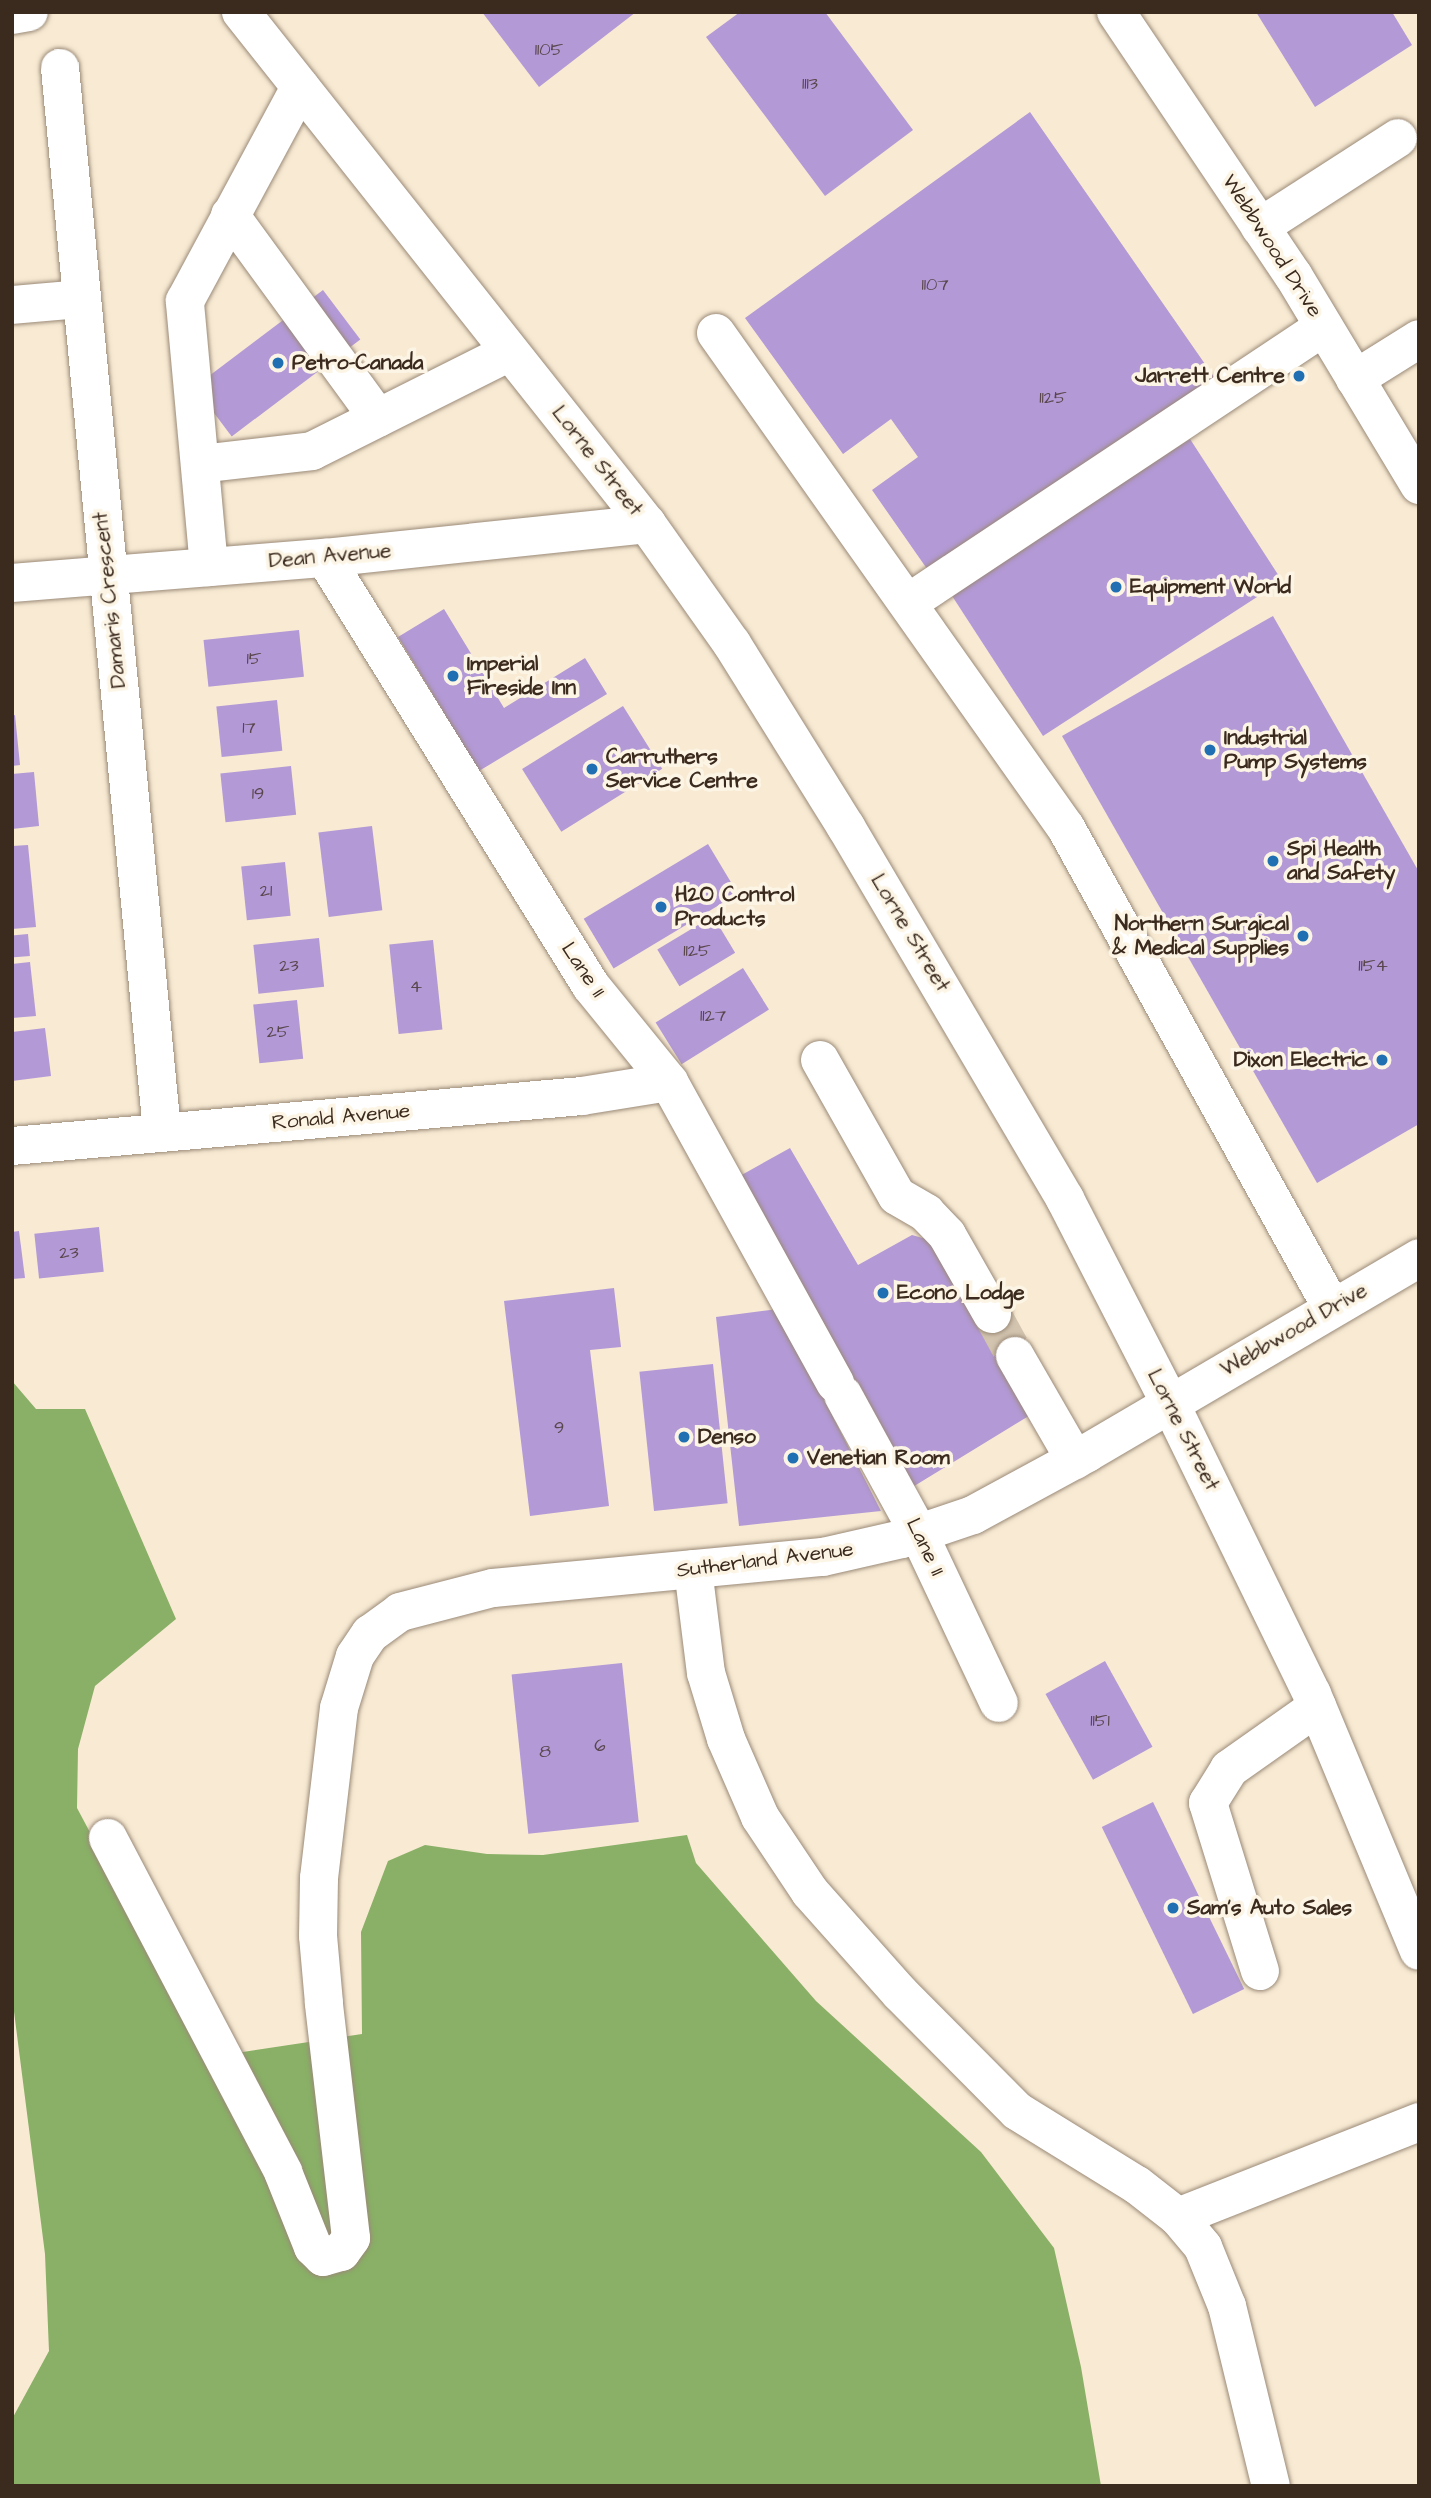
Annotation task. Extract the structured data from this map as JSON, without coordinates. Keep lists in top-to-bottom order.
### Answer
{
  "streets": {
    "street": [
      "Webbwood Drive",
      "Lorne Street",
      "Dean Avenue",
      "Damaris Crescent",
      "Lane 11",
      "Ronald Avenue",
      "Sutherland Avenue"
    ]
  },
  "crossings": [
    ["Webbwood Drive", "Lorne Street"],
    ["Webbwood Drive", "Sutherland Avenue"],
    ["Lorne Street", "Dean Avenue"],
    ["Lorne Street", "Sutherland Avenue"],
    ["Dean Avenue", "Damaris Crescent"],
    ["Dean Avenue", "Lane 11"],
    ["Damaris Crescent", "Ronald Avenue"],
    ["Lane 11", "Ronald Avenue"],
    ["Lane 11", "Sutherland Avenue"]
  ],
  "places": [
    "Petro-Canada",
    "Jarrett Centre",
    "Equipment World",
    "Imperial Fireside Inn",
    "Industrial Pump Systems",
    "Carruthers Service Centre",
    "Spi Health and Safety",
    "H2O Control Products",
    "Northern Surgical & Medical Supplies",
    "Dixon Electric",
    "Econo Lodge",
    "Denso",
    "Venetian Room",
    "Sam's Auto Sales"
  ],
  "house_numbers": [
    "1105",
    "1113",
    "1107",
    "1125",
    "15",
    "17",
    "19",
    "21",
    "1125",
    "23",
    "1154",
    "4",
    "1127",
    "25",
    "23",
    "9",
    "1151",
    "6",
    "8"
  ]
}
